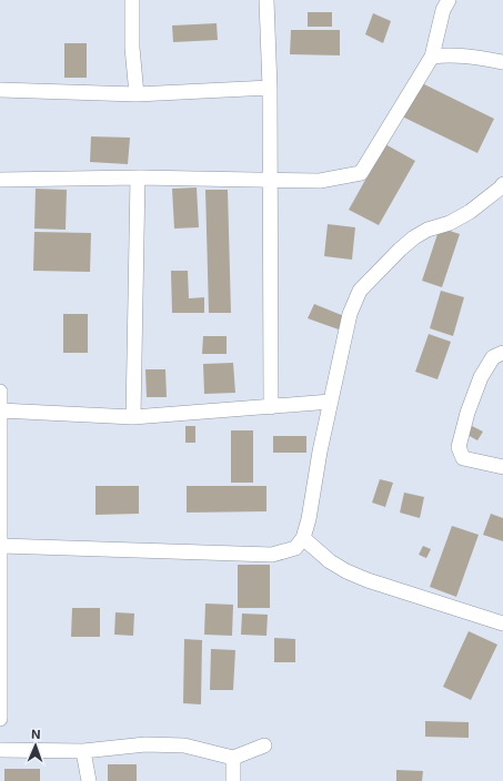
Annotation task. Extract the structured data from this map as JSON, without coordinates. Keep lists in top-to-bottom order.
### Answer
{
  "north": "top"
}
